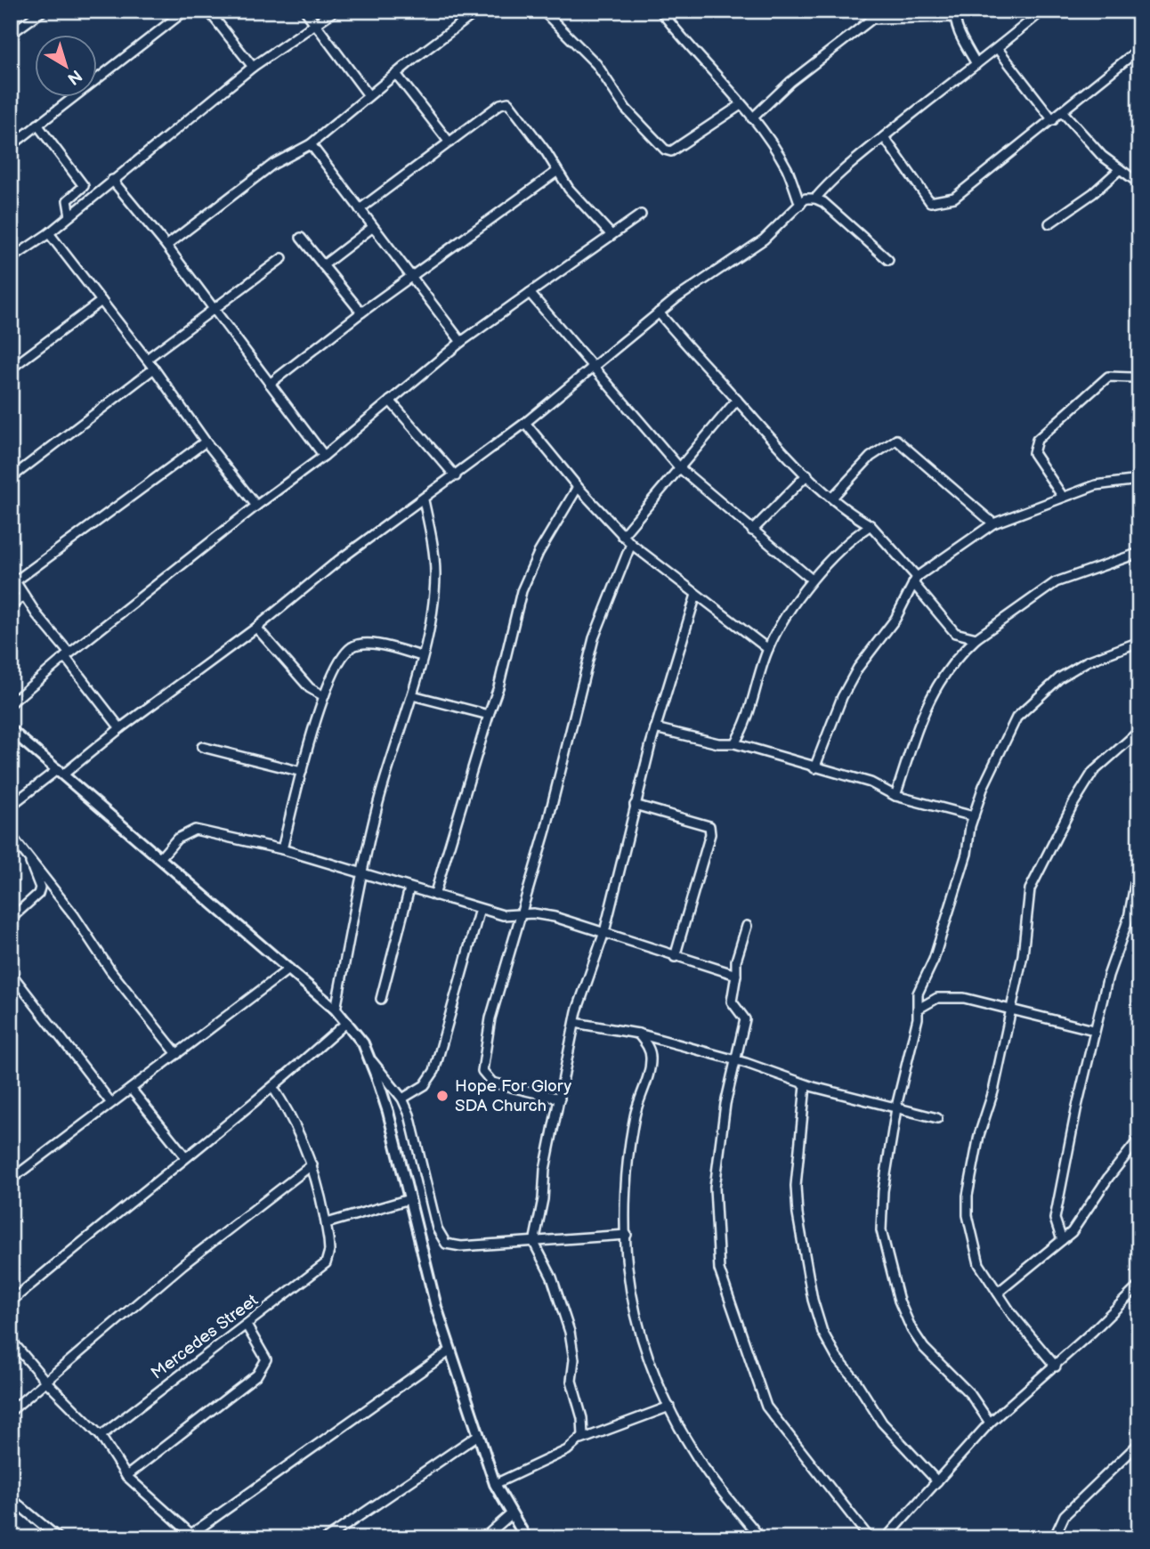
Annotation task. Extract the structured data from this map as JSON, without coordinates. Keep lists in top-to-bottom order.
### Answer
{
  "streets": {
    "street": ["Mercedes Street"]
  },
  "places": ["Hope For Glory SDA Church"],
  "north": "bottom right"
}
